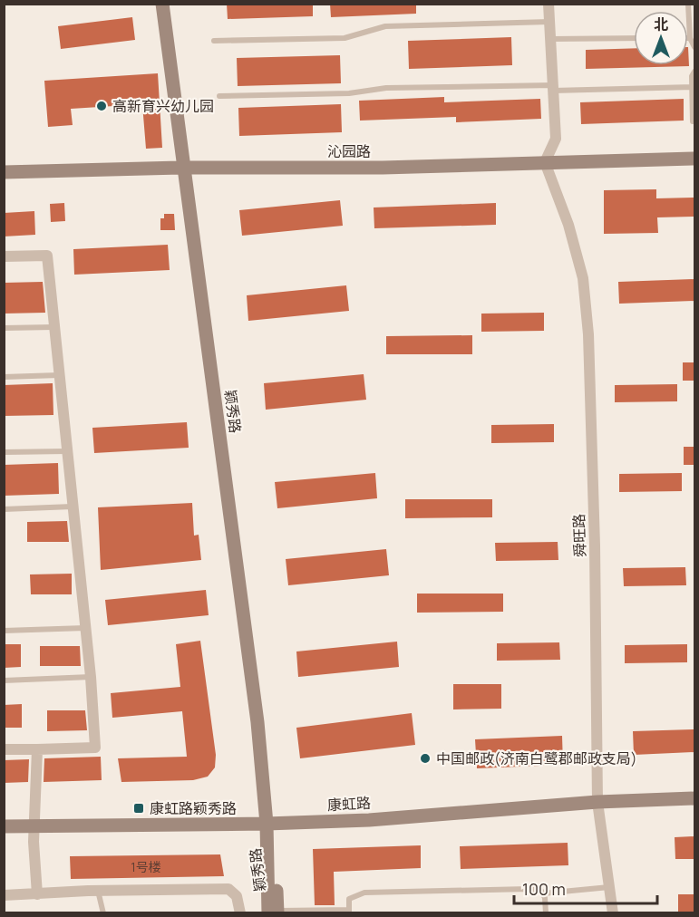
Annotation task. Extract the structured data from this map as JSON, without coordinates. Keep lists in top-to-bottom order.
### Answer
{
  "streets": {
    "main road": ["沁园路", "颖秀路", "康虹路"],
    "street": ["舜旺路"]
  },
  "crossings": [
    ["沁园路", "颖秀路"],
    ["沁园路", "舜旺路"],
    ["颖秀路", "康虹路"],
    ["舜旺路", "康虹路"]
  ],
  "places": {
    "other": ["高新育兴幼儿园", "中国邮政(济南白鹭郡邮政支局)"],
    "transit": ["康虹路颖秀路"]
  },
  "house_numbers": ["1号楼"],
  "scale_bar": "100 m",
  "north": "top"
}
